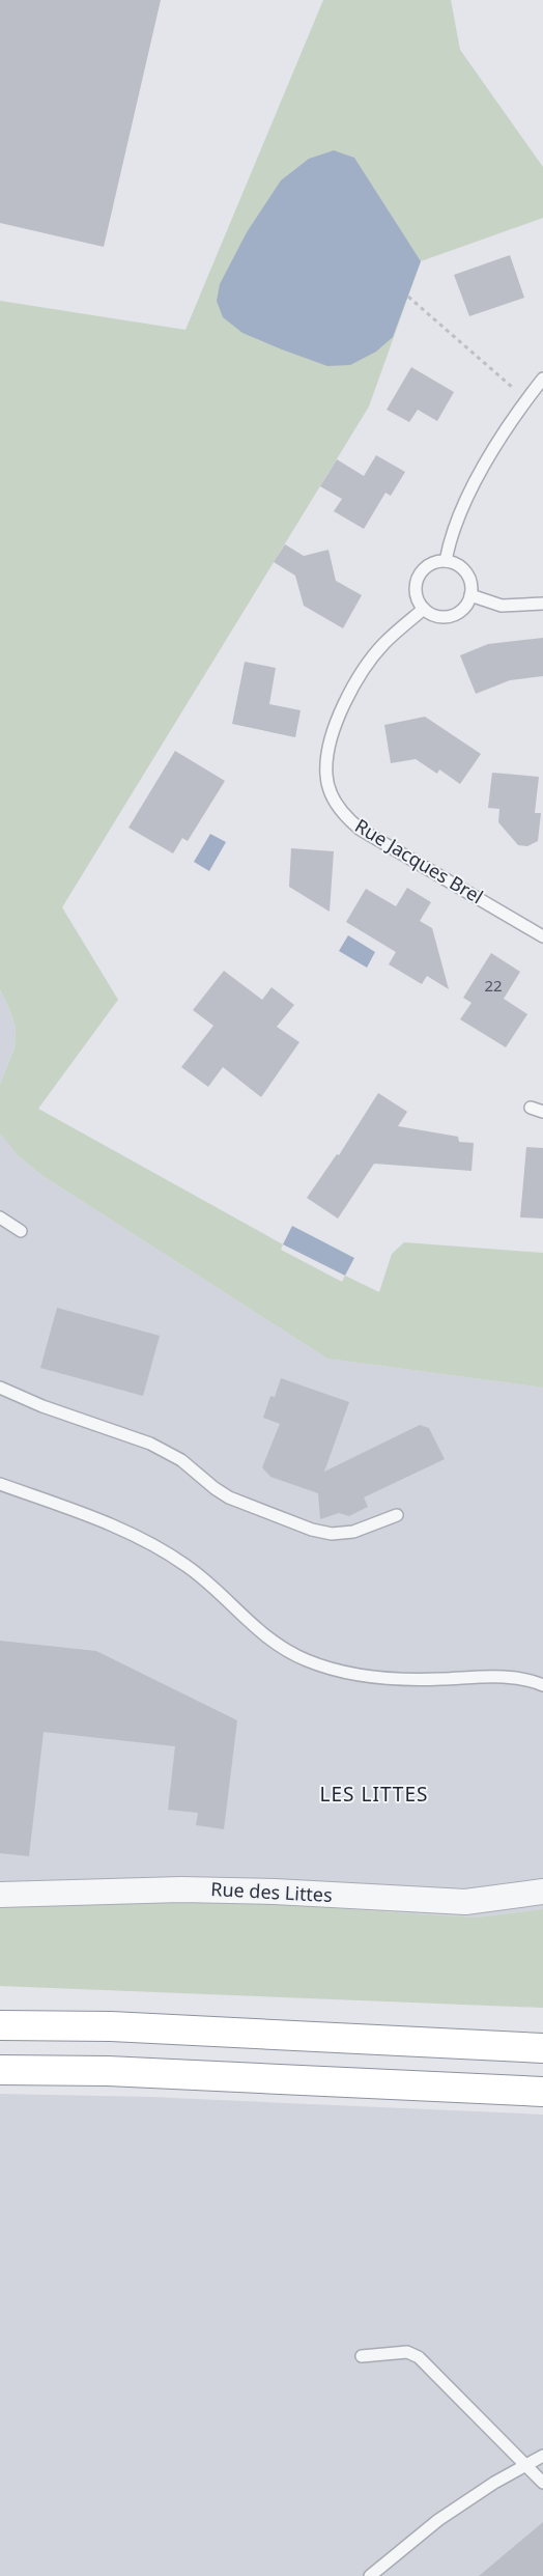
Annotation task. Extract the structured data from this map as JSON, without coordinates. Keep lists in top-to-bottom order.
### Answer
{
  "streets": {
    "street": ["Rue des Littes"],
    "lane": ["Rue Jacques Brel"]
  },
  "districts": ["LES LITTES"],
  "house_numbers": ["22"]
}
